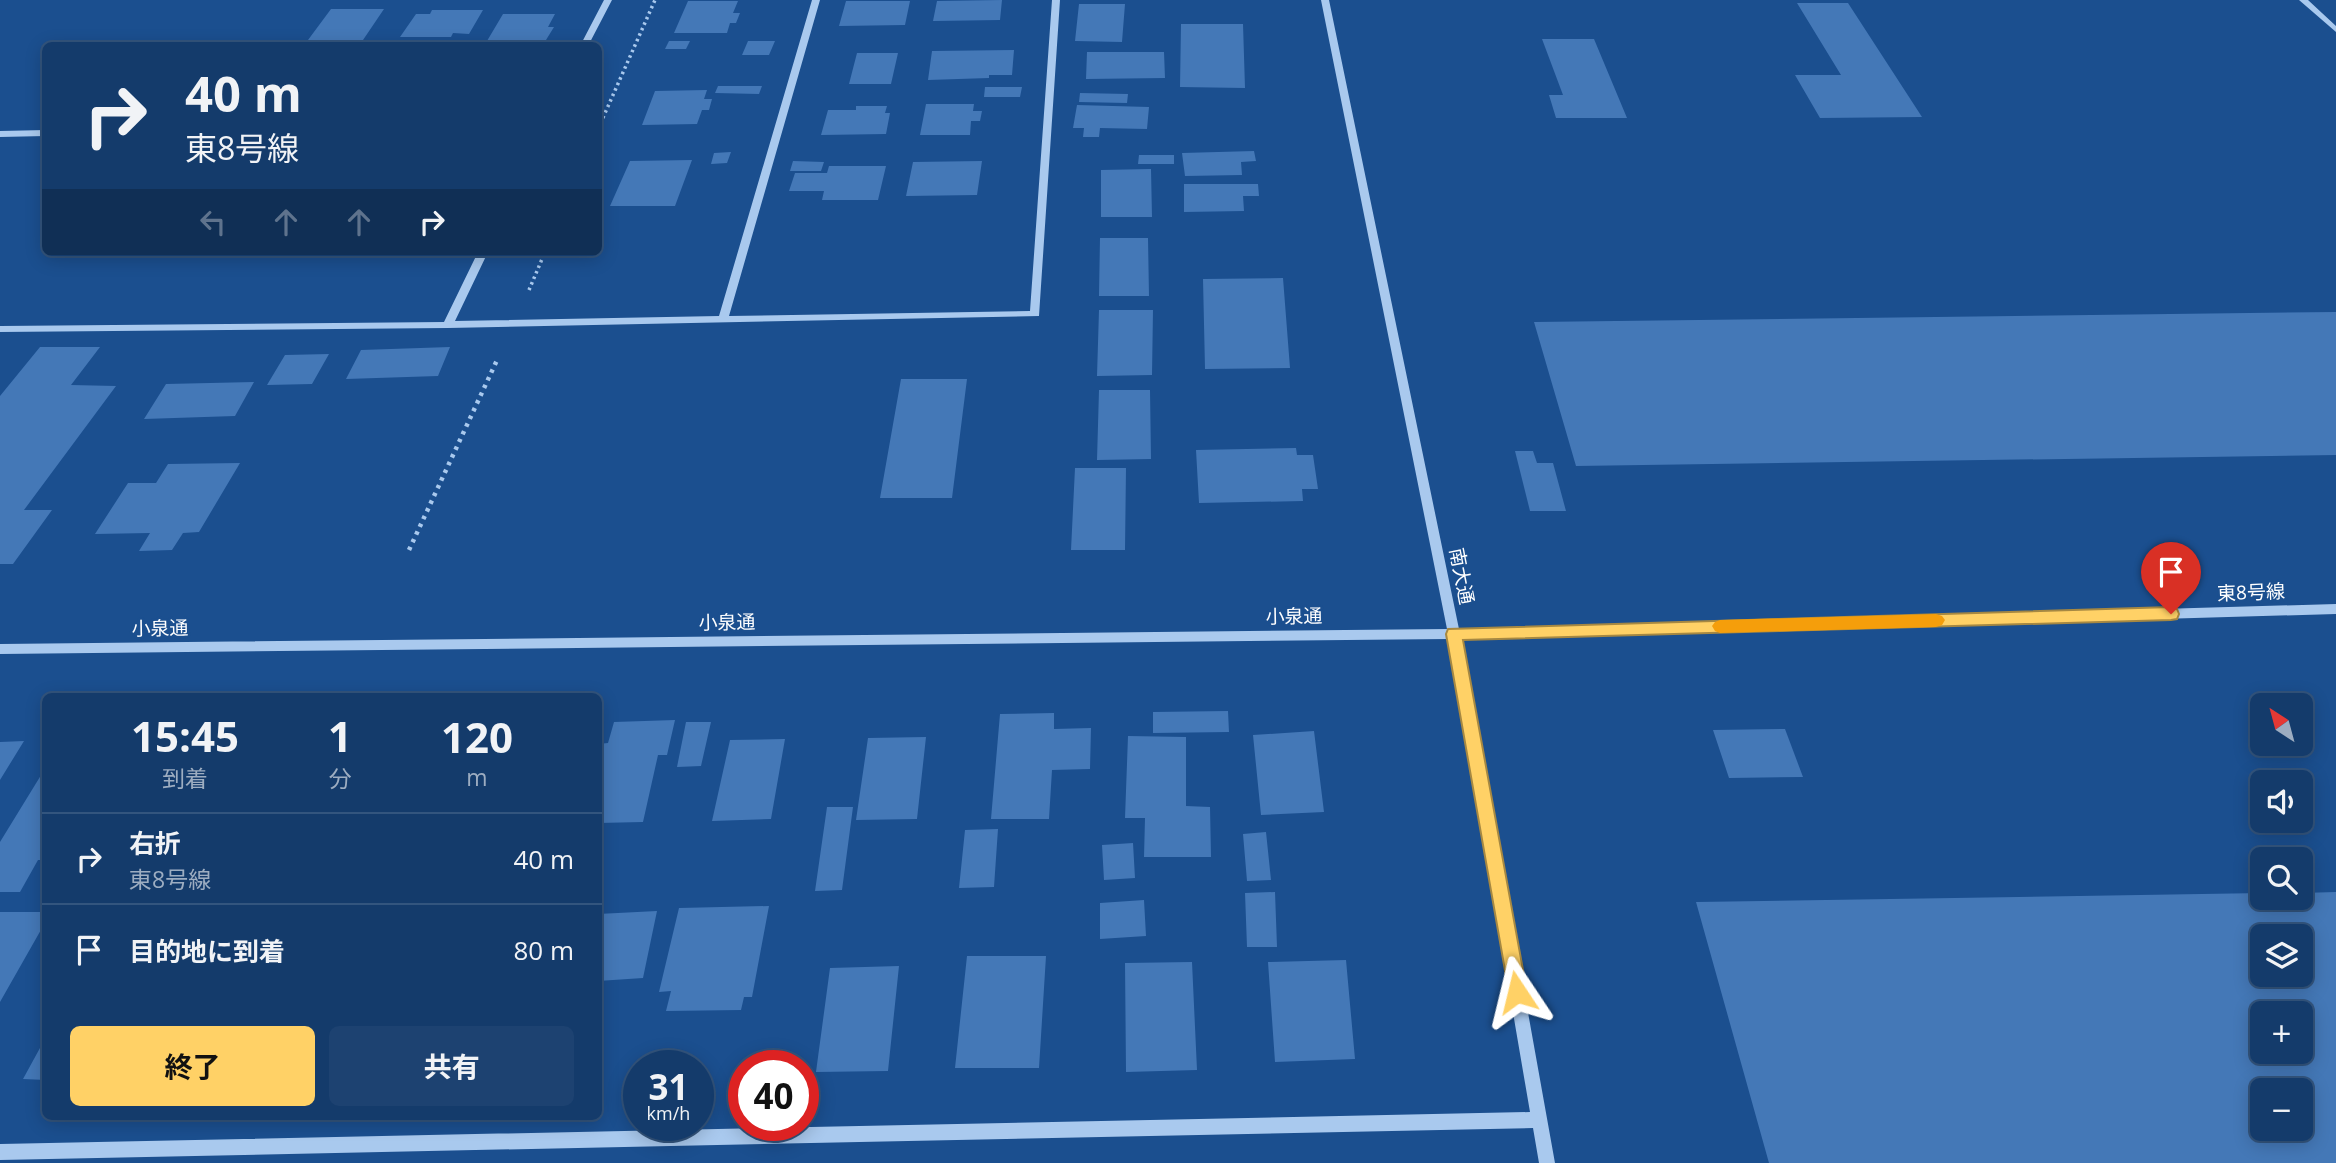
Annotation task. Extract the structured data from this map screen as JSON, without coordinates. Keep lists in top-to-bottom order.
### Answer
{
  "streets": {
    "street": ["南大通", "東8号線", "小泉通"]
  },
  "crossings": [
    ["南大通", "東8号線"],
    ["南大通", "小泉通"],
    ["東8号線", "小泉通"]
  ],
  "north": "top left",
  "page": {
    "turn": ["40 m", "東8号線"],
    "map_buttons": ["+", "−"],
    "eta": [
      "15:45",
      "到着",
      "1",
      "分",
      "120",
      "m"
    ],
    "list": [
      {
        "name": "右折",
        "note": "東8号線",
        "value": "40 m"
      },
      {
        "name": "目的地に到着",
        "value": "80 m"
      }
    ],
    "buttons": ["終了", "共有"],
    "speed": "31 km/h",
    "limit": "40"
  }
}
